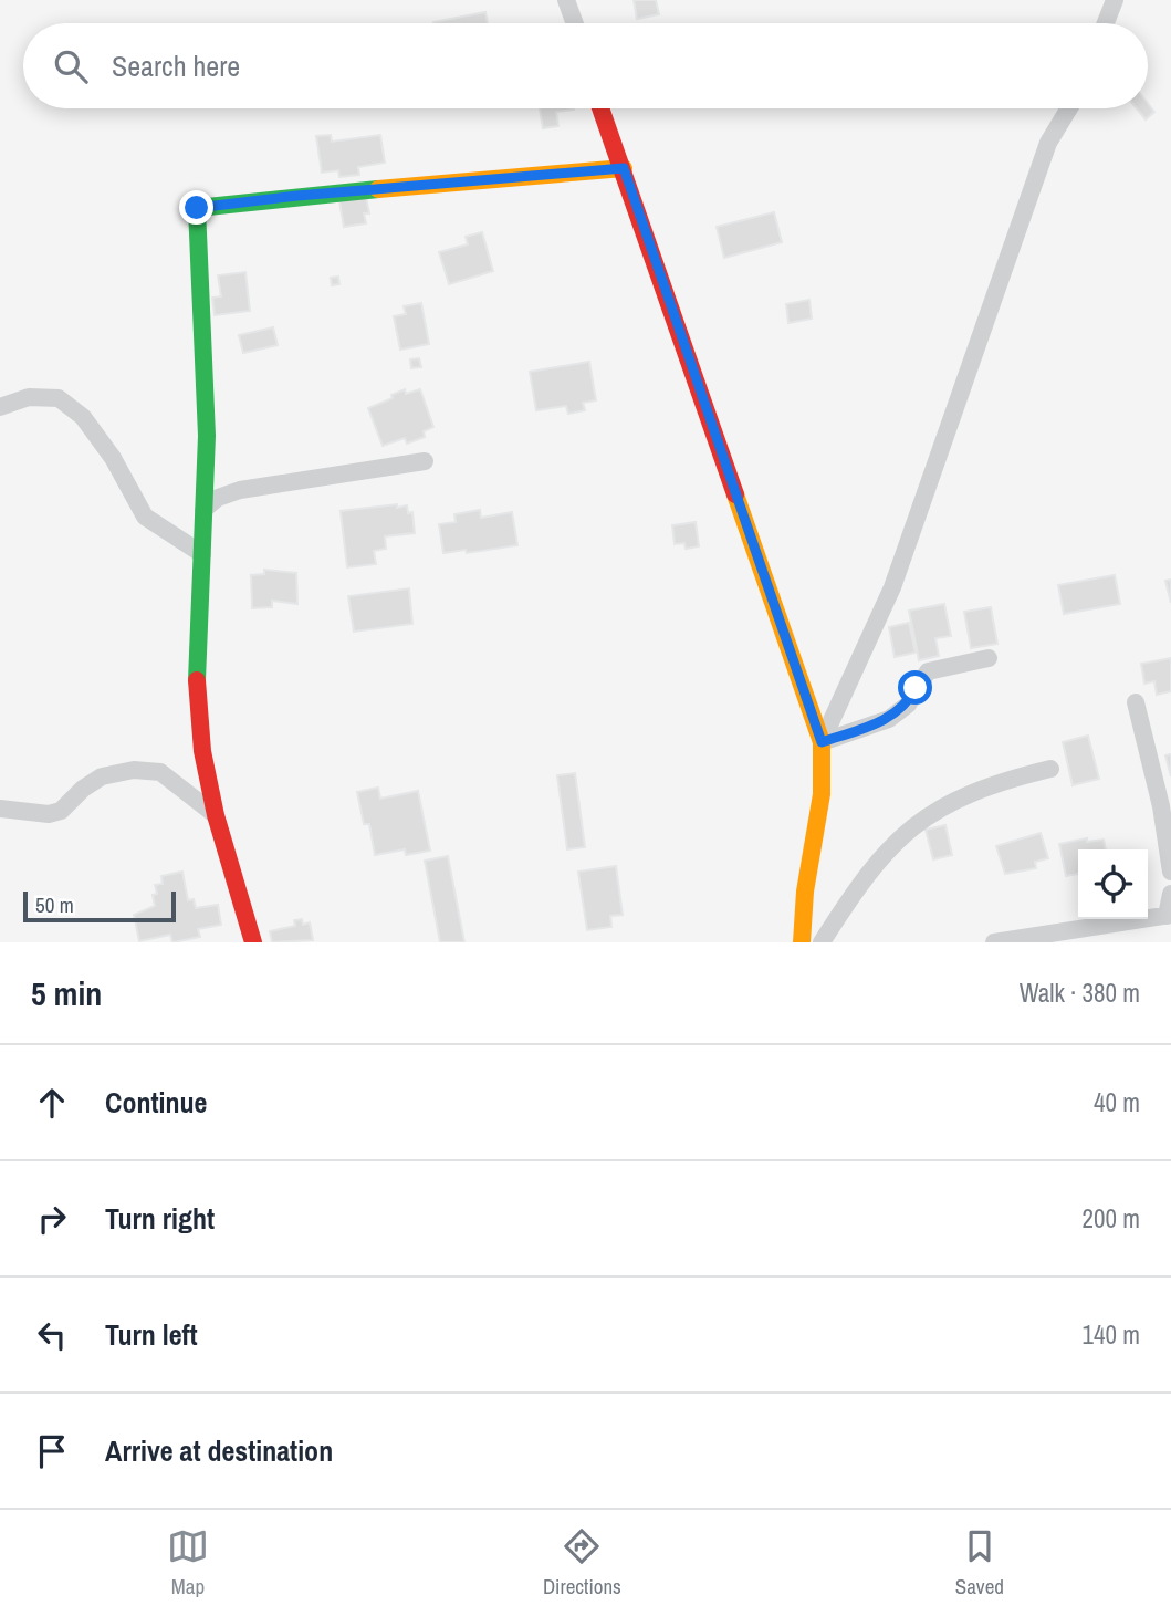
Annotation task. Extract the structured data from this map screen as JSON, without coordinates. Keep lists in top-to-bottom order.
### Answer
{
  "scale_bar": "50 m",
  "page": {
    "search": "Search here",
    "scale": "50 m",
    "heading": ["5 min", "Walk · 380 m"],
    "list": [
      ["Continue", "40 m"],
      ["Turn right", "200 m"],
      ["Turn left", "140 m"],
      "Arrive at destination"
    ],
    "nav": ["Map", "Directions", "Saved"]
  }
}
